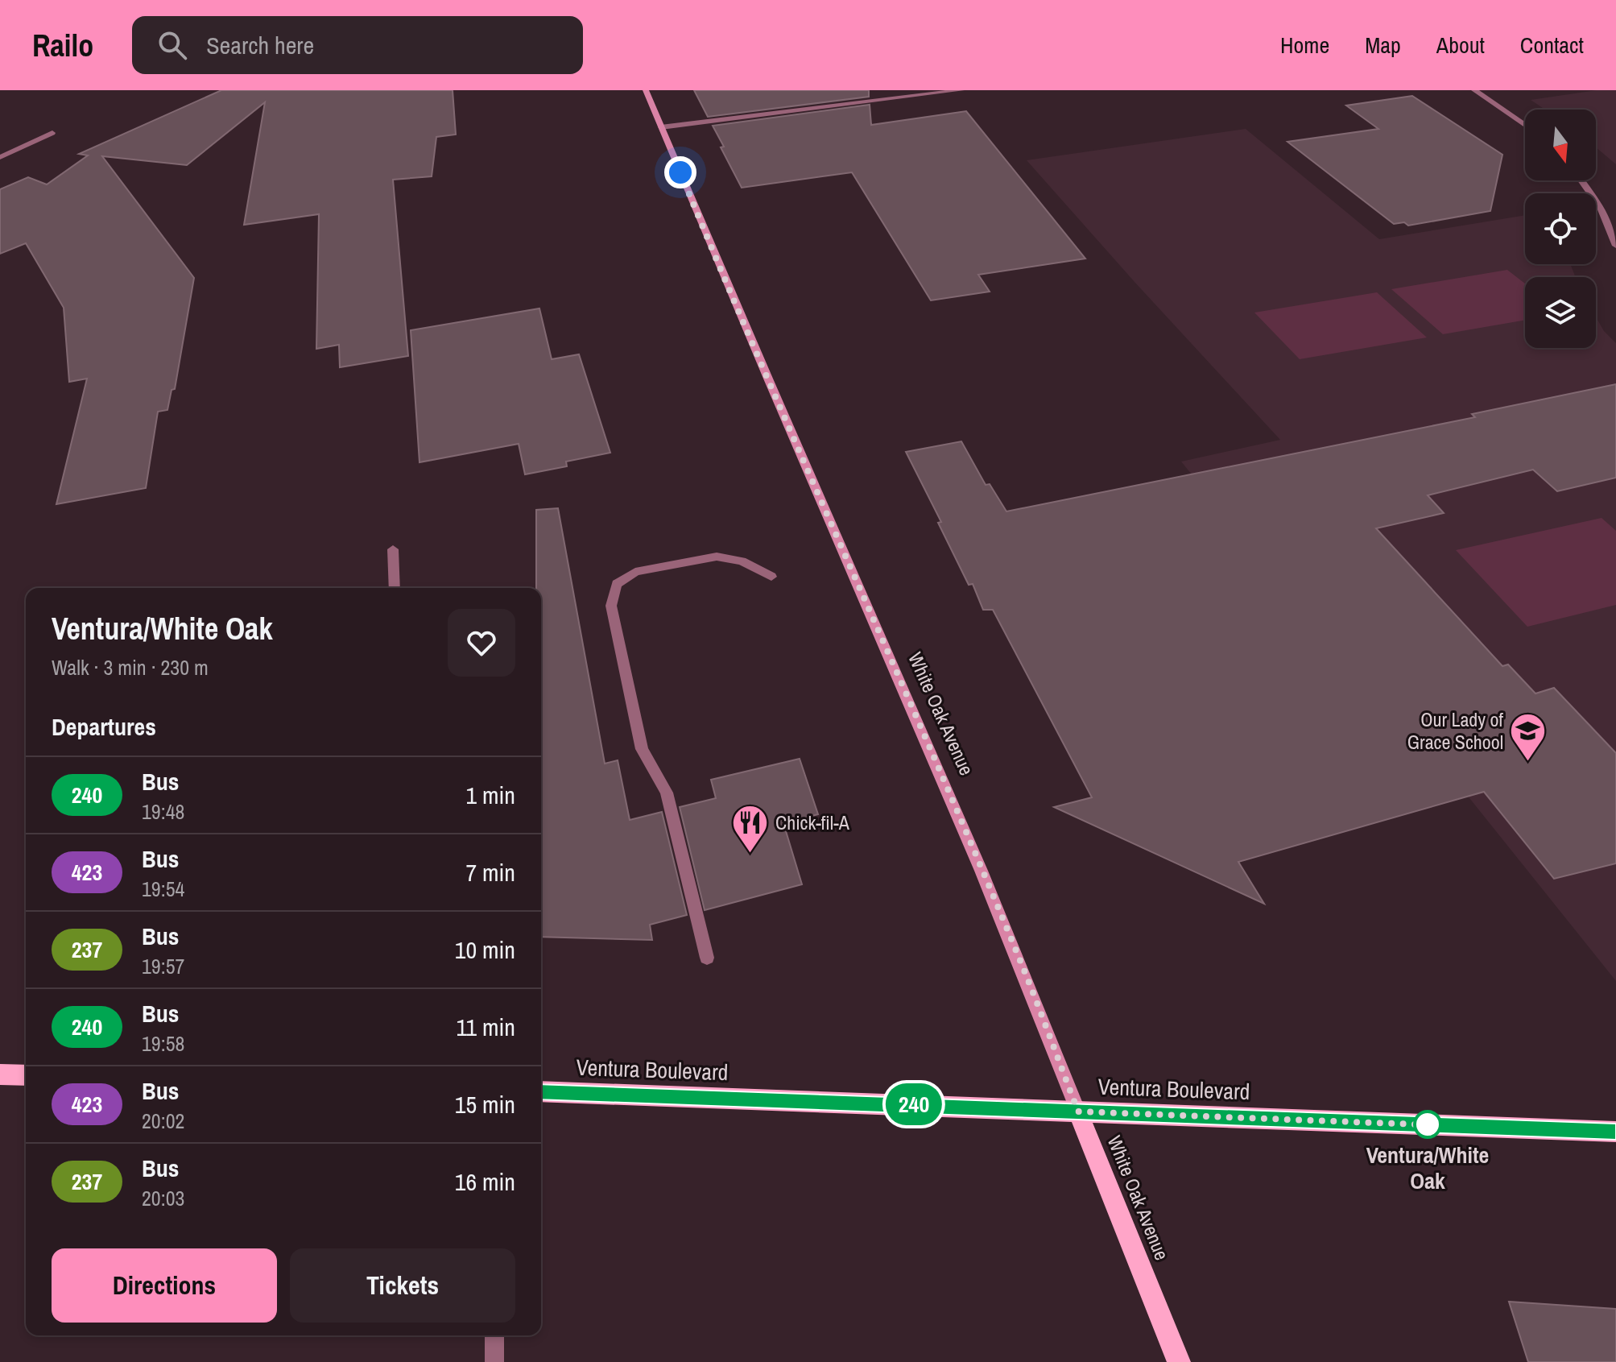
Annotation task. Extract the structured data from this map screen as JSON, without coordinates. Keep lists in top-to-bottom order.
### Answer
{
  "streets": {
    "main road": ["White Oak Avenue", "Ventura Boulevard"]
  },
  "crossings": [
    ["White Oak Avenue", "Ventura Boulevard"]
  ],
  "places": {
    "school or university": ["Our Lady of Grace School"],
    "restaurant": ["Chick-fil-A"],
    "other": ["Ventura/White Oak"]
  },
  "lines": ["bus line 240"],
  "north": "bottom",
  "page": {
    "header": "Railo",
    "search": "Search here",
    "nav": [
      "Home",
      "Map",
      "About",
      "Contact"
    ],
    "on_map": "240",
    "heading": [
      ["Ventura/White Oak", "Walk · 3 min · 230 m"],
      "Departures"
    ],
    "list": [
      {
        "mark": "240",
        "name": "Bus",
        "note": "19:48",
        "value": "1 min"
      },
      {
        "mark": "423",
        "name": "Bus",
        "note": "19:54",
        "value": "7 min"
      },
      {
        "mark": "237",
        "name": "Bus",
        "note": "19:57",
        "value": "10 min"
      },
      {
        "mark": "240",
        "name": "Bus",
        "note": "19:58",
        "value": "11 min"
      },
      {
        "mark": "423",
        "name": "Bus",
        "note": "20:02",
        "value": "15 min"
      },
      {
        "mark": "237",
        "name": "Bus",
        "note": "20:03",
        "value": "16 min"
      }
    ],
    "buttons": ["Directions", "Tickets"]
  }
}
